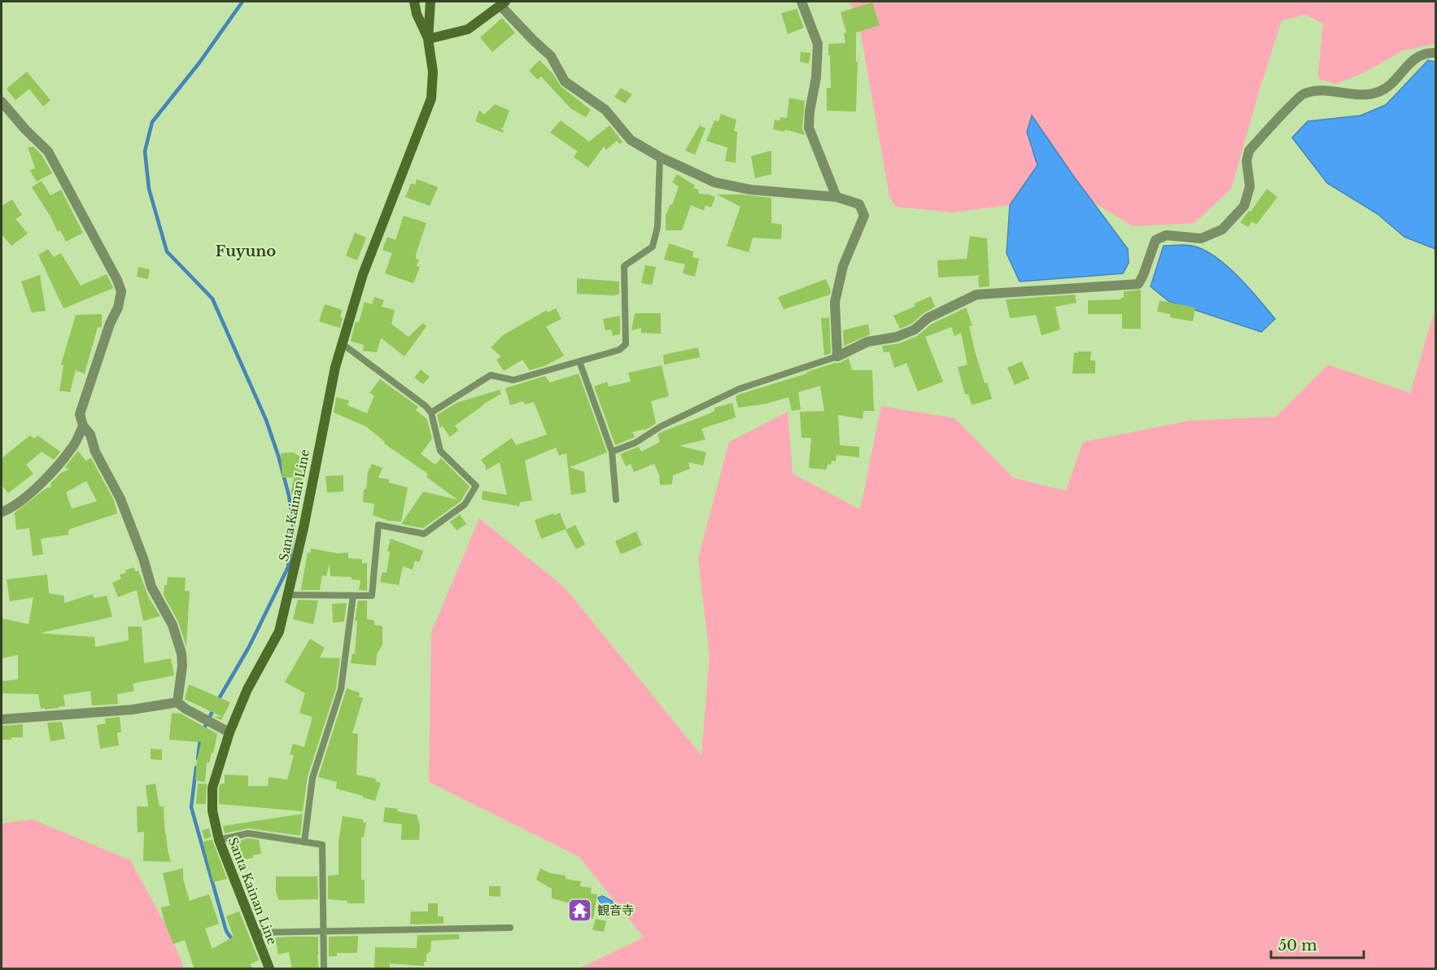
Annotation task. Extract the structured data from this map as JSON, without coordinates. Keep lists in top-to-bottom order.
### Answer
{
  "streets": {
    "main road": ["Santa Kainan Line"]
  },
  "districts": ["Fuyuno"],
  "places": {
    "temple": ["観音寺"]
  },
  "scale_bar": "50 m"
}
